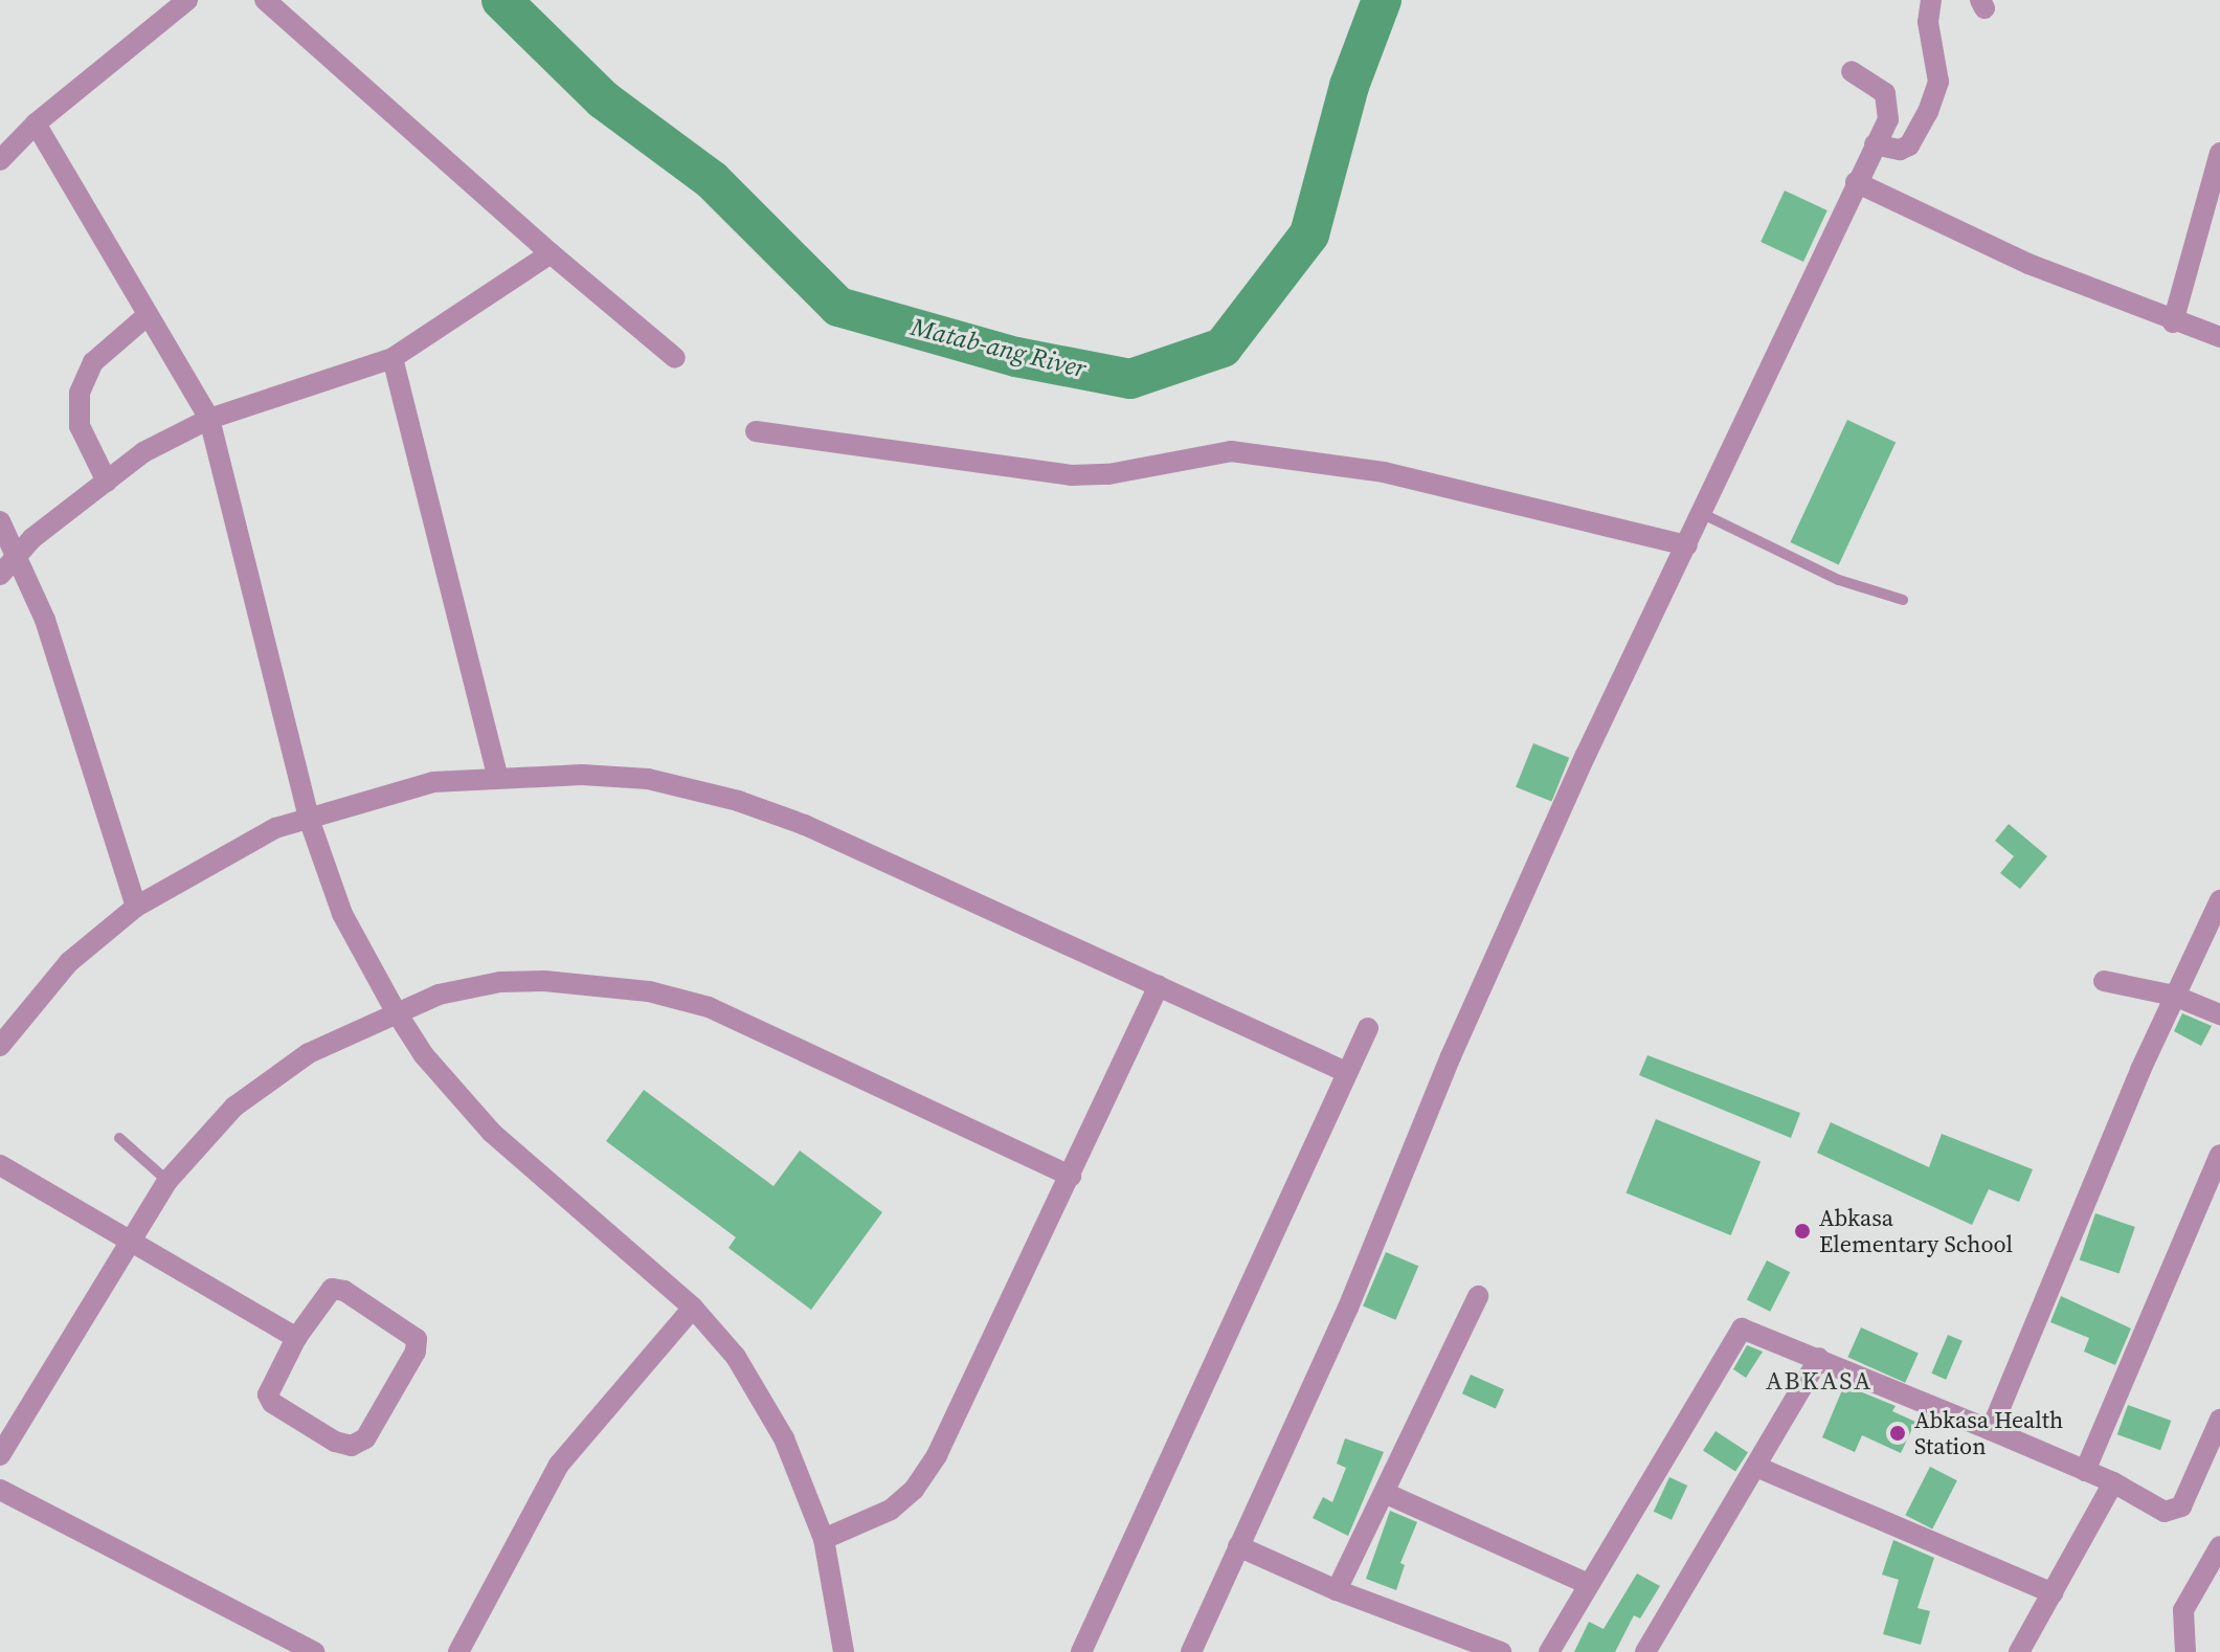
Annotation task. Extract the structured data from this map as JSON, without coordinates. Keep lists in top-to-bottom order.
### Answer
{
  "districts": ["ABKASA"],
  "water": ["Matab-ang River"],
  "places": ["Abkasa Elementary School", "Abkasa Health Station"]
}
